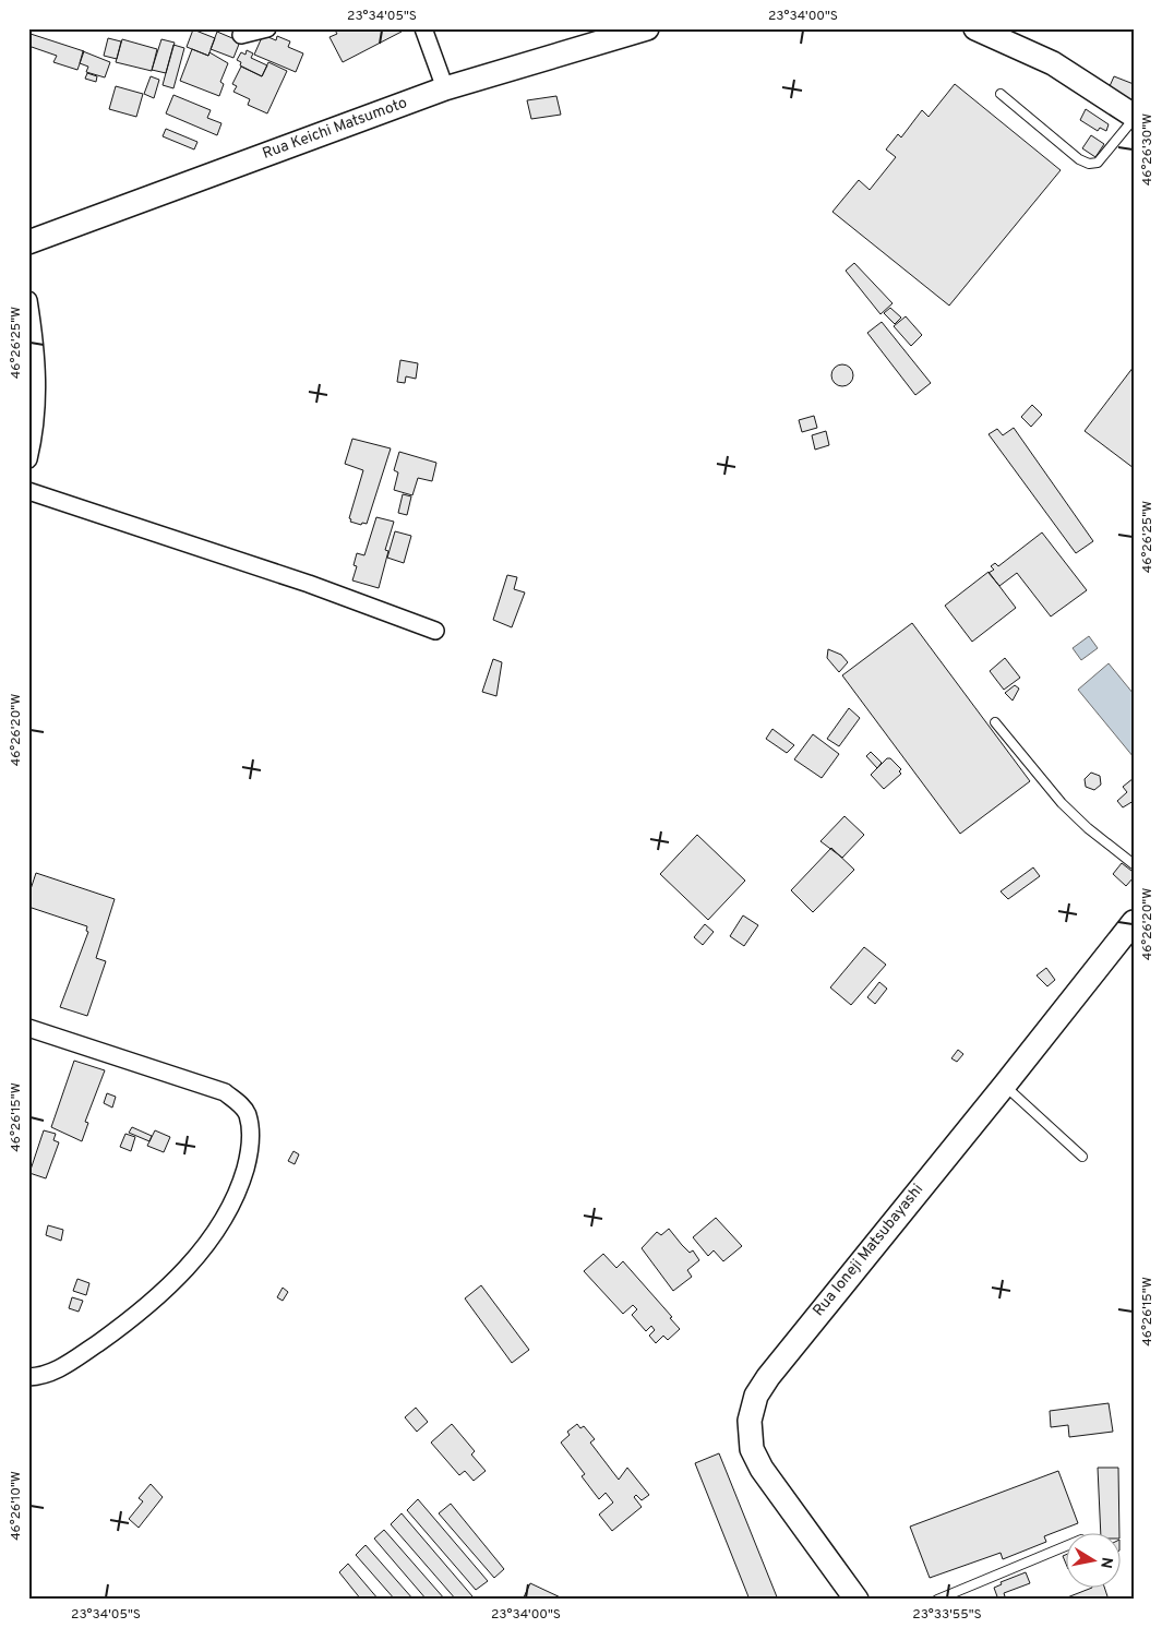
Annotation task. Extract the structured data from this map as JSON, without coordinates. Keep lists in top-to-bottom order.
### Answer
{
  "streets": {
    "main road": ["Rua Keichi Matsumoto", "Rua Ioneji Matsubayashi"]
  },
  "north": "right",
  "coordinates": [
    "23°34'05\"S",
    "23°34'00\"S",
    "46°26'30\"W",
    "46°26'25\"W",
    "46°26'20\"W",
    "46°26'15\"W",
    "46°26'10\"W",
    "23°33'55\"S"
  ]
}
